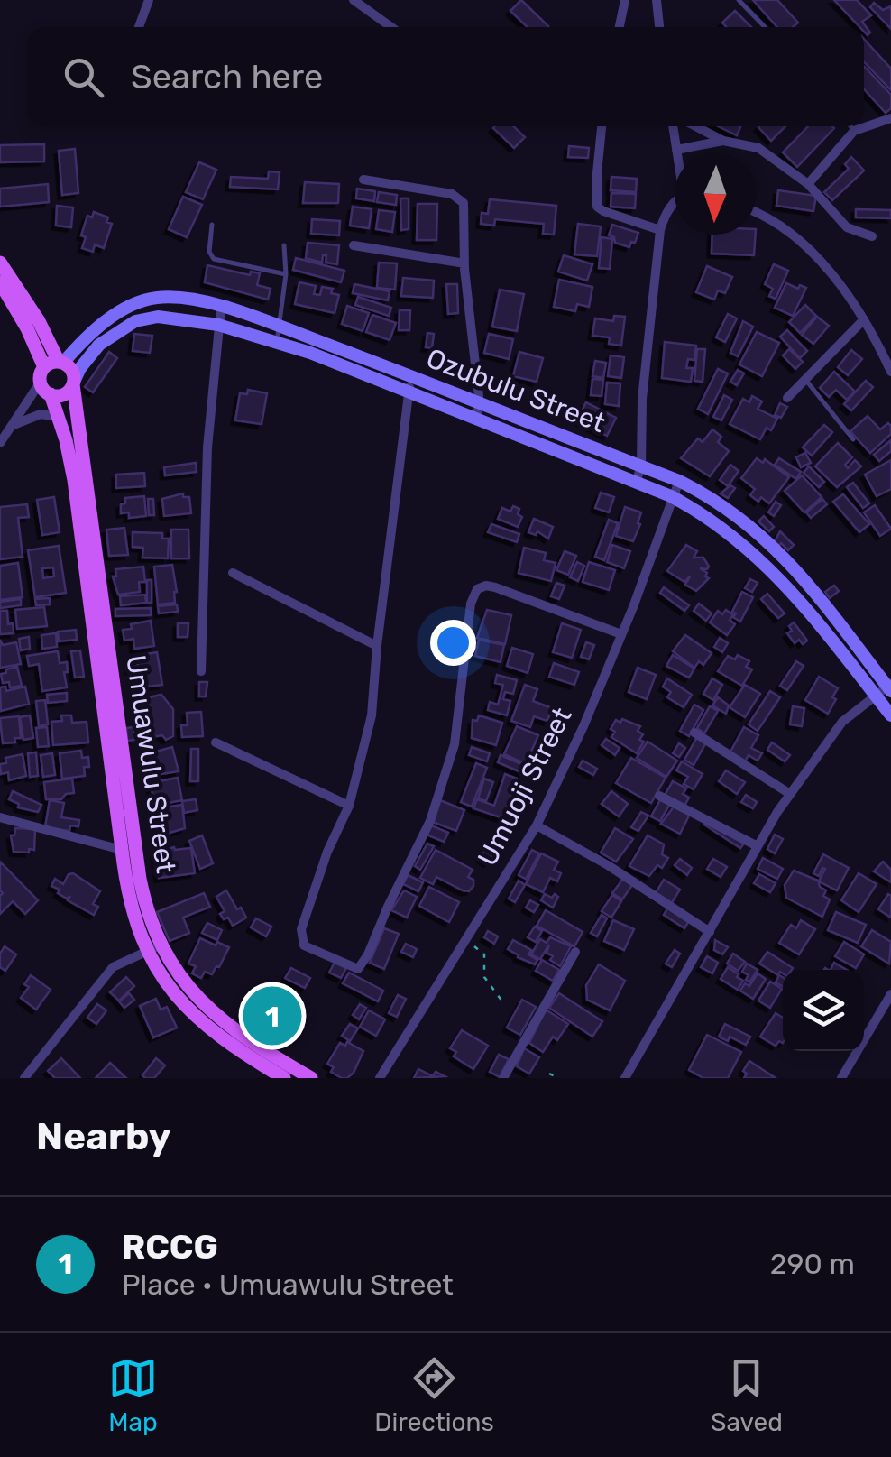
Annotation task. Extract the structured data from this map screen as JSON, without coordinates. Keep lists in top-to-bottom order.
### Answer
{
  "streets": {
    "main road": ["Ozubulu Street", "Umuawulu Street"],
    "street": ["Umuoji Street"]
  },
  "crossings": [
    ["Ozubulu Street", "Umuawulu Street"],
    ["Ozubulu Street", "Umuoji Street"]
  ],
  "north": "bottom",
  "page": {
    "search": "Search here",
    "pins": "1",
    "heading": "Nearby",
    "list": [
      {
        "mark": "1",
        "name": "RCCG",
        "note": "Place · Umuawulu Street",
        "value": "290 m"
      }
    ],
    "nav": ["Map", "Directions", "Saved"]
  }
}
